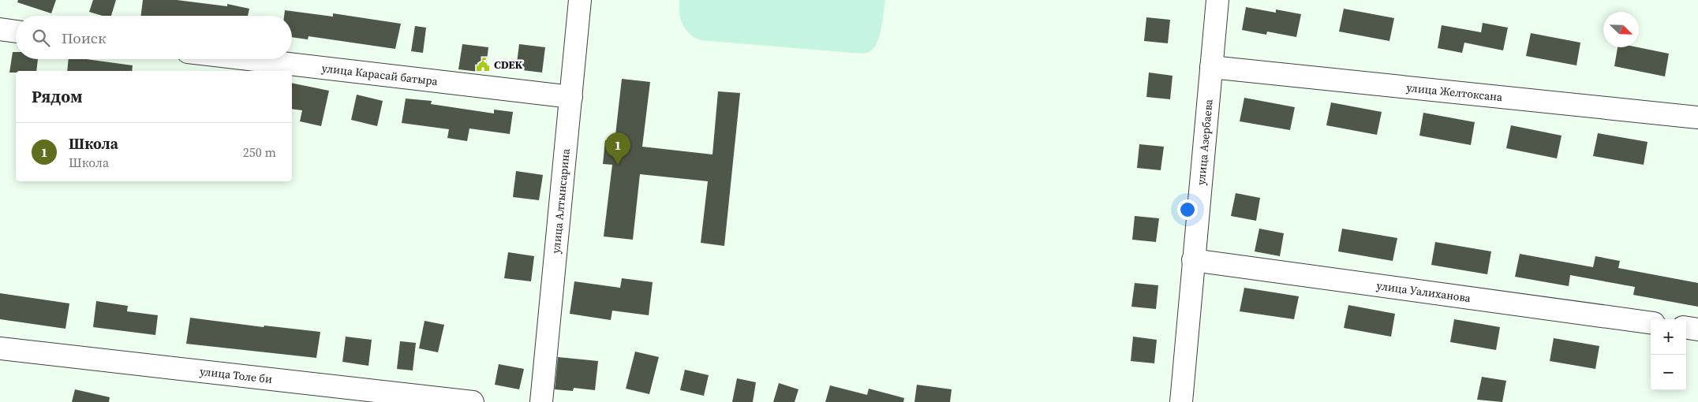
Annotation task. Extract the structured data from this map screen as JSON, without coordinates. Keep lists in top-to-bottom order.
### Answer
{
  "streets": {
    "street": [
      "улица Карасай батыра",
      "улица Желтоксана",
      "улица Азербаева",
      "улица Алтынсарина",
      "улица Уалиханова",
      "улица Толе би"
    ]
  },
  "crossings": [
    ["улица Карасай батыра", "улица Алтынсарина"],
    ["улица Желтоксана", "улица Азербаева"],
    ["улица Азербаева", "улица Уалиханова"]
  ],
  "places": {
    "public building": ["CDEK"]
  },
  "north": "bottom right",
  "page": {
    "search": "Поиск",
    "heading": "Рядом",
    "list": [
      {
        "mark": "1",
        "name": "Школа",
        "note": "Школа",
        "value": "250 m"
      }
    ],
    "pins": "1",
    "map_buttons": ["+", "−"]
  }
}
